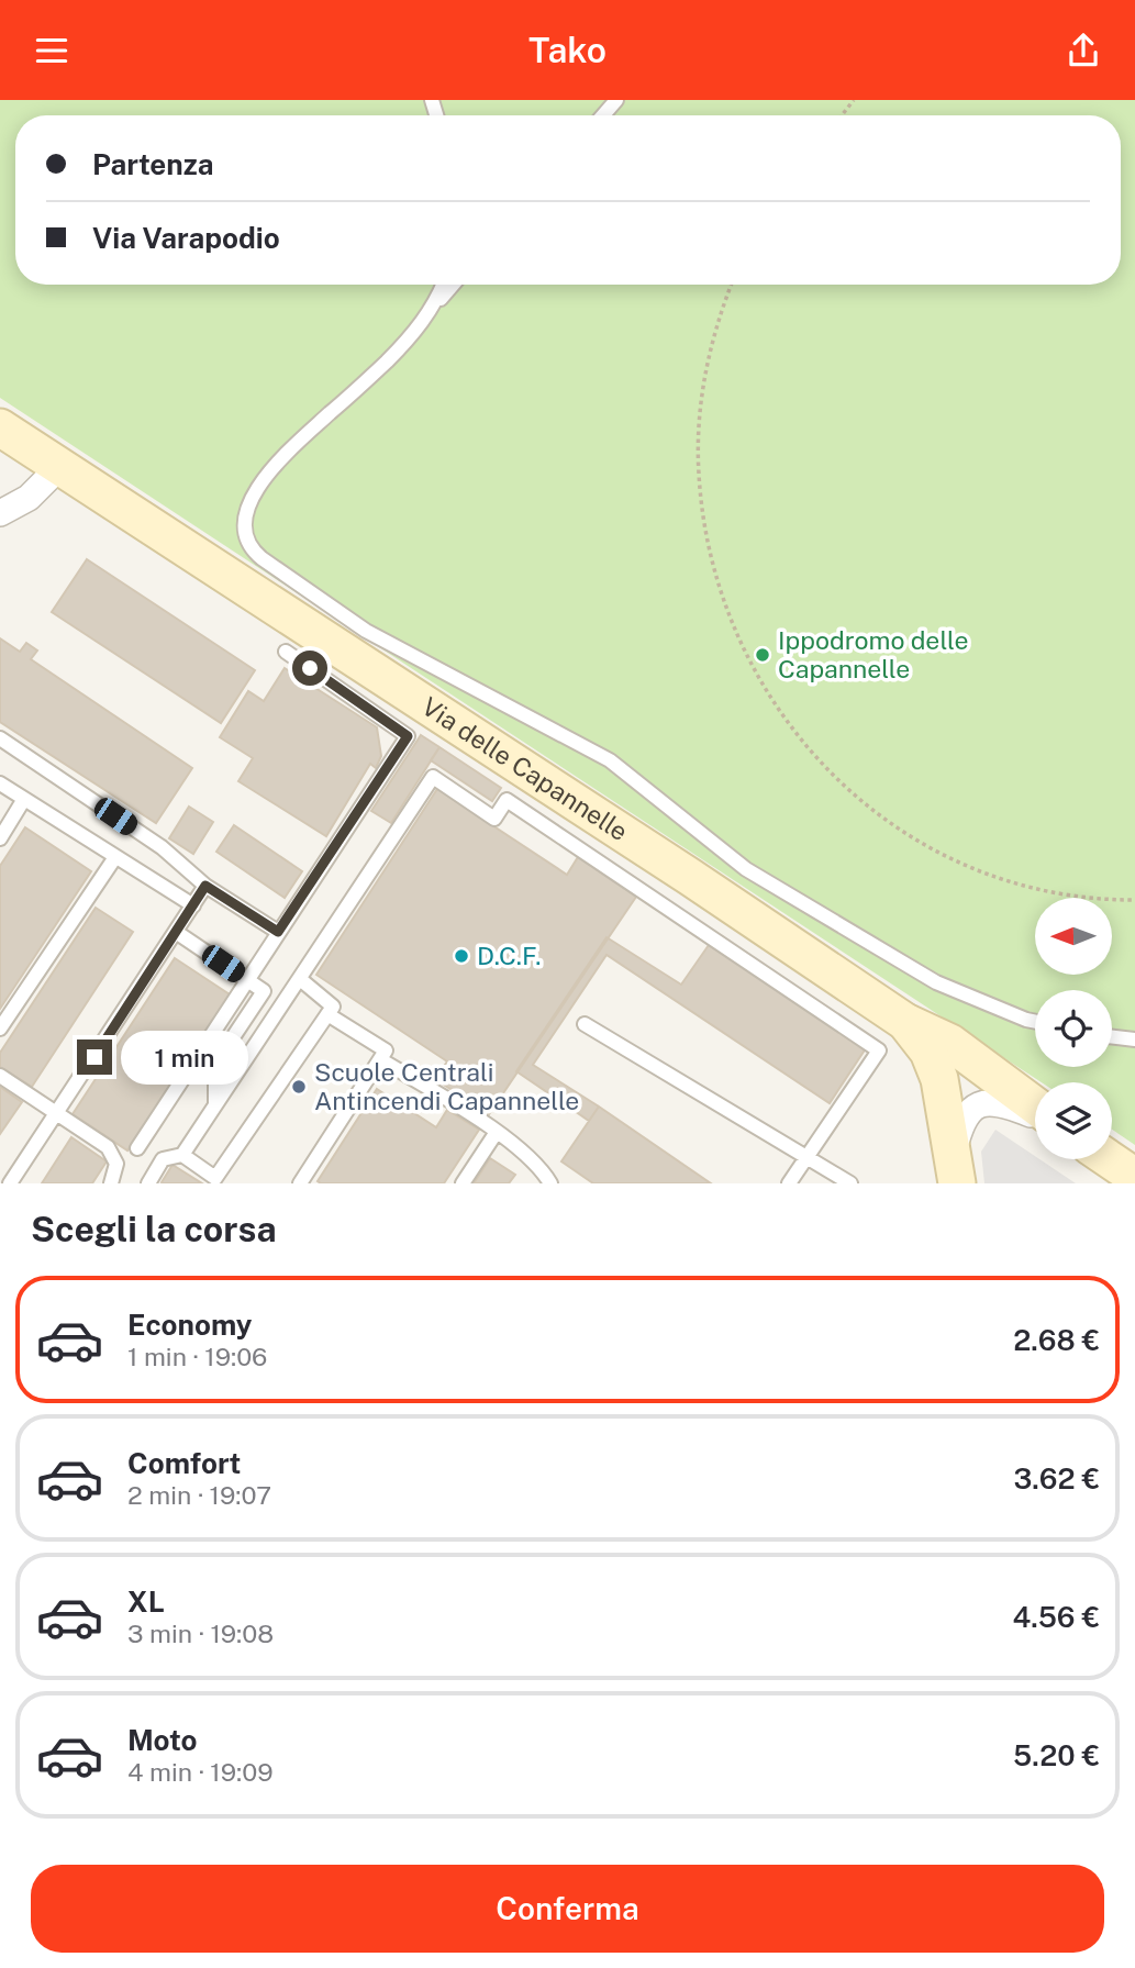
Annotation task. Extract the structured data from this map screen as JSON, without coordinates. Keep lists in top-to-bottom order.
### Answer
{
  "streets": {
    "street": ["Via delle Capannelle"]
  },
  "places": ["Ippodromo delle Capannelle", "D.C.F.", "Scuole Centrali Antincendi Capannelle"],
  "north": "left",
  "page": {
    "header": "Tako",
    "banner": ["Partenza", "Via Varapodio"],
    "bubble": "1 min",
    "heading": "Scegli la corsa",
    "list": [
      {
        "name": "Economy",
        "note": "1 min · 19:06",
        "value": "2.68 €"
      },
      {
        "name": "Comfort",
        "note": "2 min · 19:07",
        "value": "3.62 €"
      },
      {
        "name": "XL",
        "note": "3 min · 19:08",
        "value": "4.56 €"
      },
      {
        "name": "Moto",
        "note": "4 min · 19:09",
        "value": "5.20 €"
      }
    ],
    "buttons": "Conferma"
  }
}
